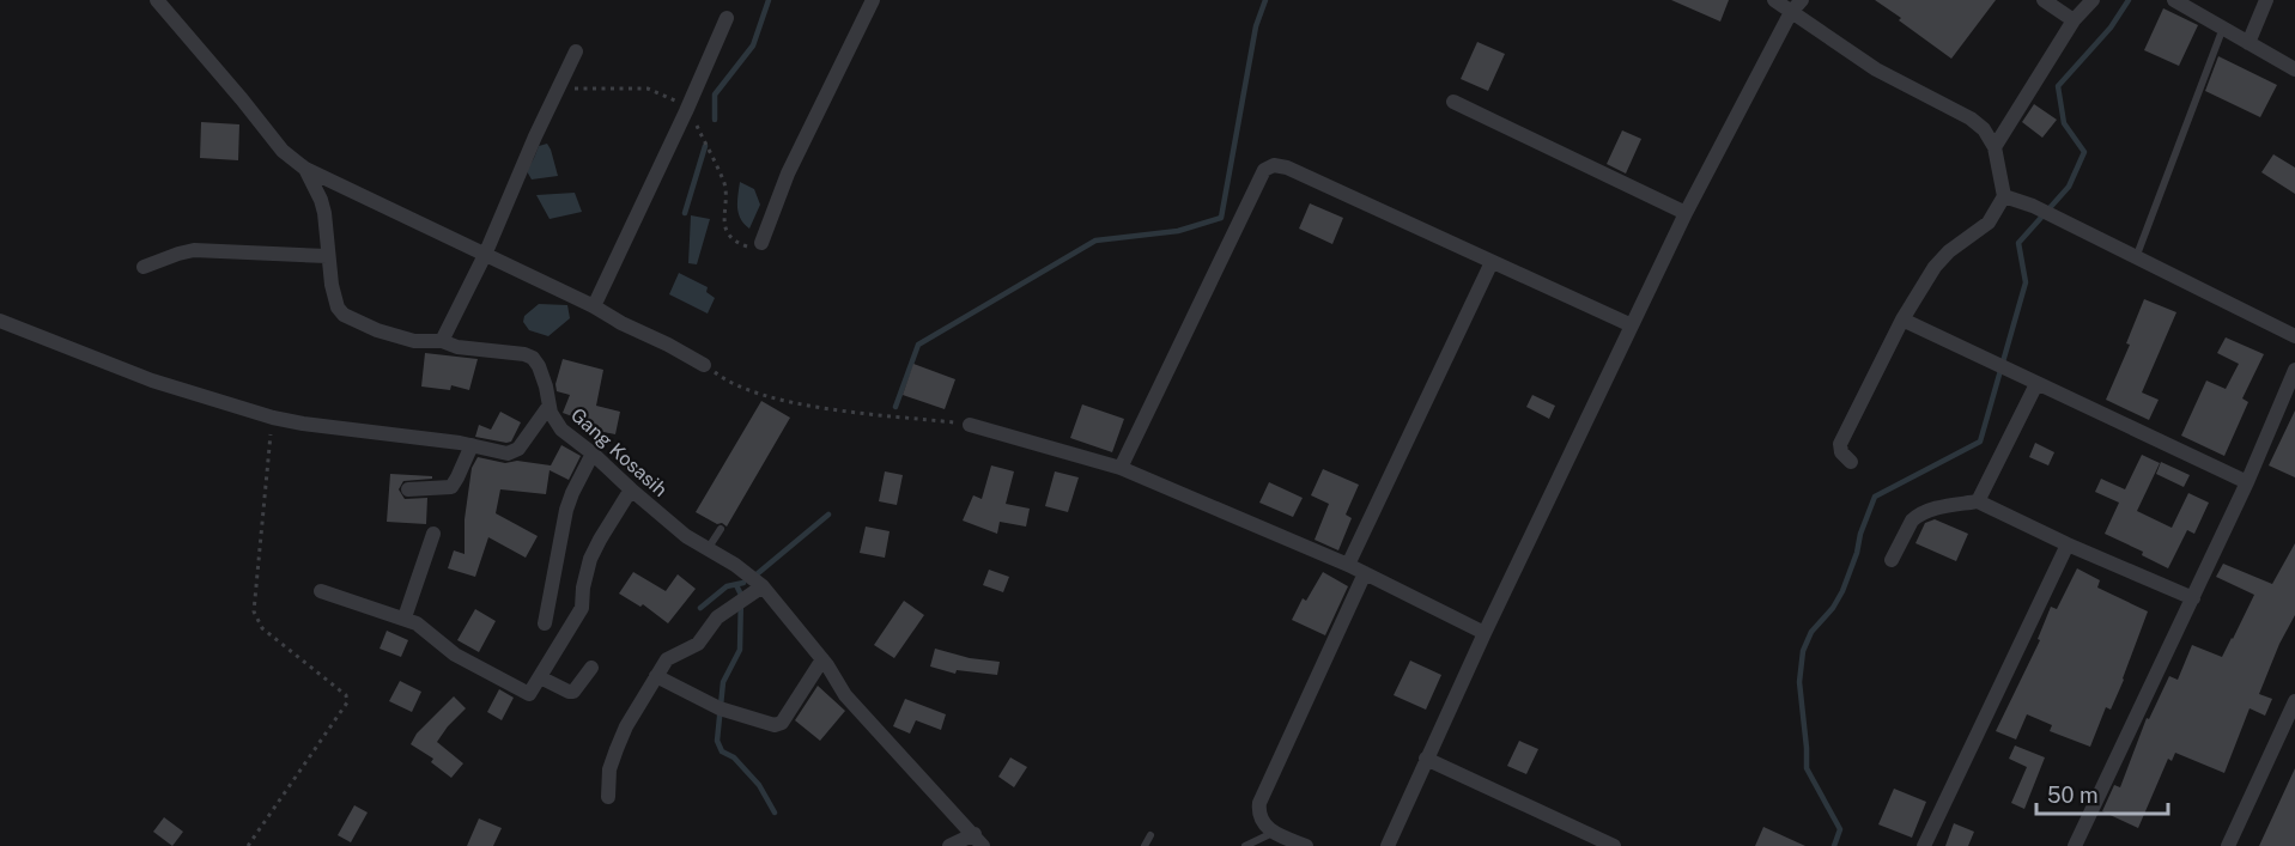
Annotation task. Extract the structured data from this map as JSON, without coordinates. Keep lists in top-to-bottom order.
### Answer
{
  "streets": {
    "street": ["Gang Kosasih"]
  },
  "scale_bar": "50 m"
}
